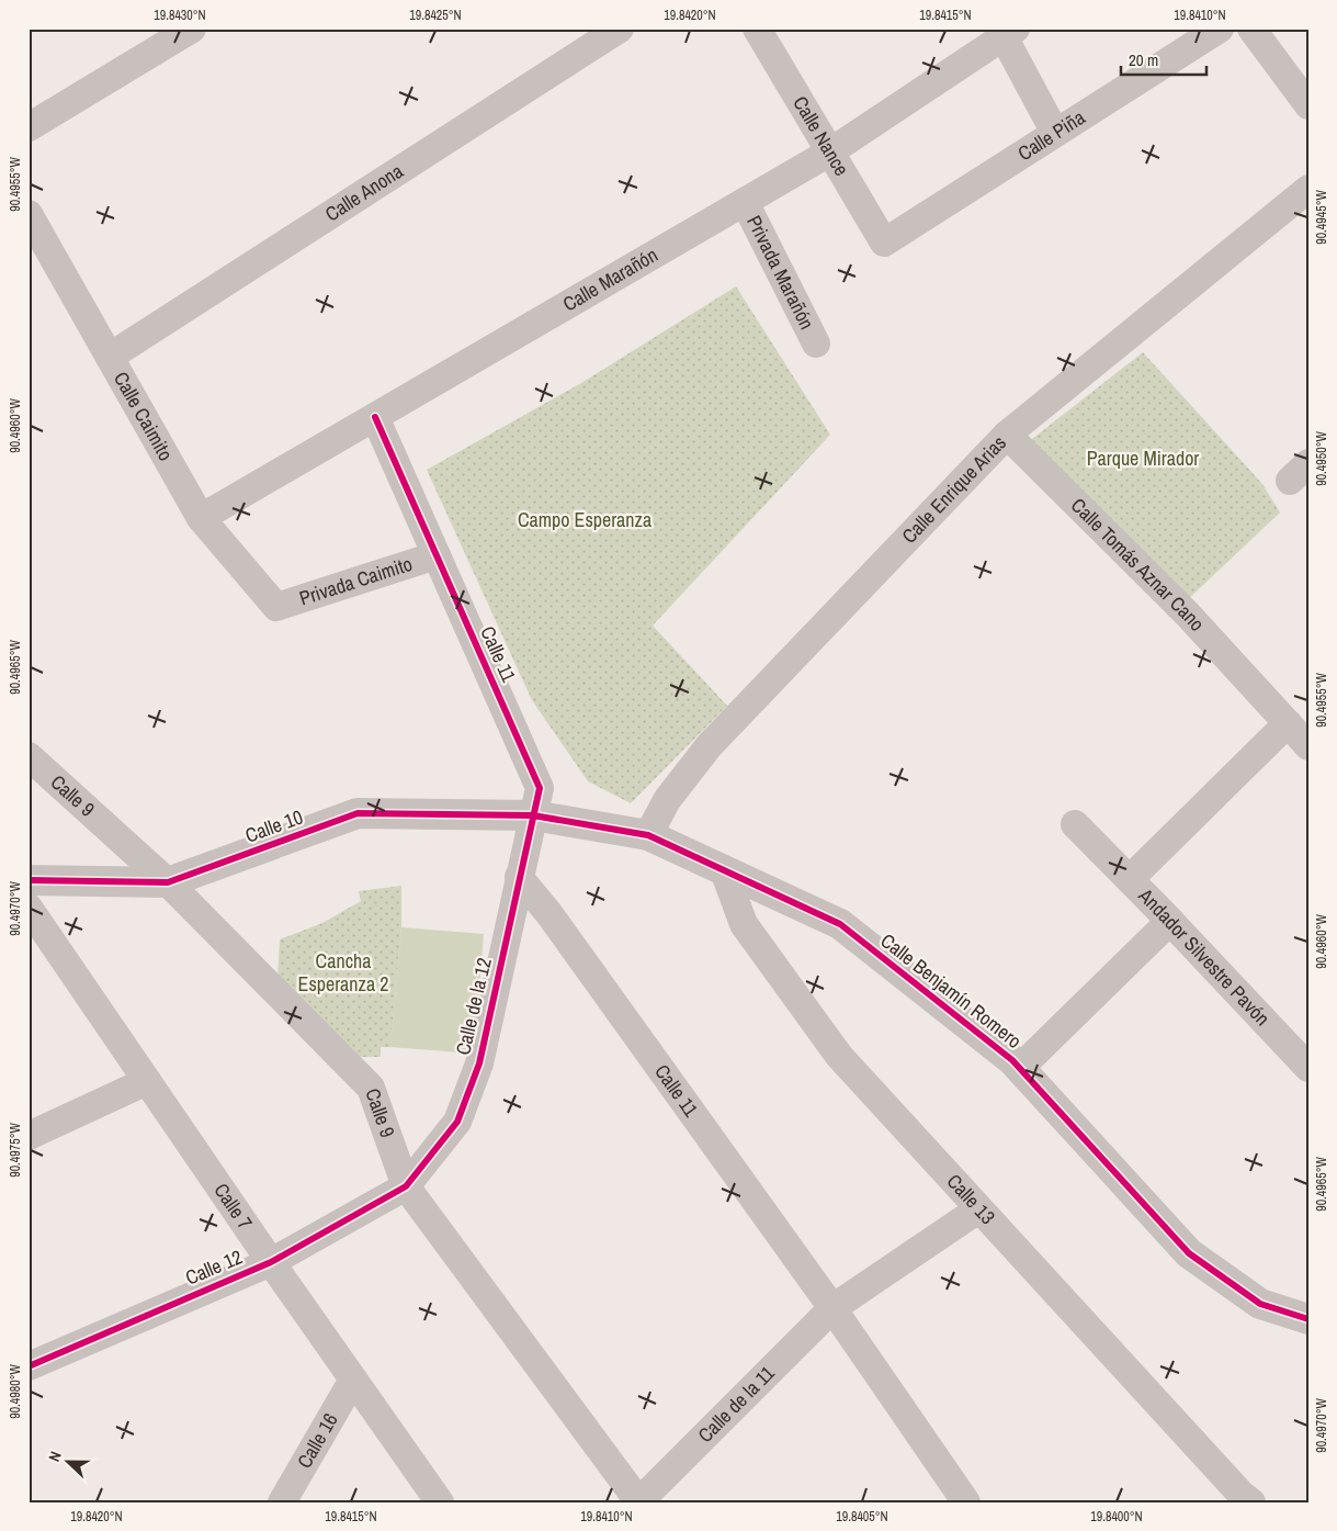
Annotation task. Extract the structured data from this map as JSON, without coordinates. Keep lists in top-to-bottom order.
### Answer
{
  "streets": {
    "street": [
      "Calle Piña",
      "Calle Nance",
      "Calle Anona",
      "Privada Marañón",
      "Calle Marañón",
      "Calle Caimito",
      "Calle Enrique Arias",
      "Calle Tomás Aznar Cano",
      "Privada Caimito",
      "Calle 11",
      "Calle 9",
      "Calle 10",
      "Andador Silvestre Pavón",
      "Calle Benjamín Romero",
      "Calle de la 12",
      "Calle 13",
      "Calle 7",
      "Calle 12",
      "Calle de la 11",
      "Calle 16"
    ]
  },
  "crossings": [
    ["Calle Piña", "Calle Nance"],
    ["Calle Nance", "Calle Marañón"],
    ["Calle Anona", "Calle Caimito"],
    ["Privada Marañón", "Calle Marañón"],
    ["Calle Marañón", "Calle Caimito"],
    ["Calle Marañón", "Calle 11"],
    ["Calle Caimito", "Privada Caimito"],
    ["Calle Enrique Arias", "Calle Tomás Aznar Cano"],
    ["Calle Enrique Arias", "Calle Benjamín Romero"],
    ["Privada Caimito", "Calle 11"],
    ["Calle 11", "Calle 10"],
    ["Calle 11", "Calle Benjamín Romero"],
    ["Calle 11", "Calle de la 12"],
    ["Calle 11", "Calle de la 11"],
    ["Calle 9", "Calle 10"],
    ["Calle 9", "Calle de la 12"],
    ["Calle 9", "Calle 12"],
    ["Calle 9", "Calle de la 11"],
    ["Calle 10", "Calle Benjamín Romero"],
    ["Calle 10", "Calle de la 12"],
    ["Calle Benjamín Romero", "Calle de la 12"],
    ["Calle Benjamín Romero", "Calle 13"],
    ["Calle de la 12", "Calle 12"],
    ["Calle 7", "Calle 12"],
    ["Calle 7", "Calle 16"]
  ],
  "parks": ["Parque Mirador", "Campo Esperanza", "Cancha Esperanza 2"],
  "scale_bar": "20 m",
  "north": "left",
  "coordinates": [
    "19.8430°N",
    "19.8425°N",
    "19.8420°N",
    "19.8415°N",
    "19.8410°N",
    "90.4955°W",
    "90.4945°W",
    "90.4960°W",
    "90.4950°W",
    "90.4965°W",
    "90.4970°W",
    "90.4975°W",
    "90.4980°W",
    "19.8405°N",
    "19.8400°N"
  ]
}
